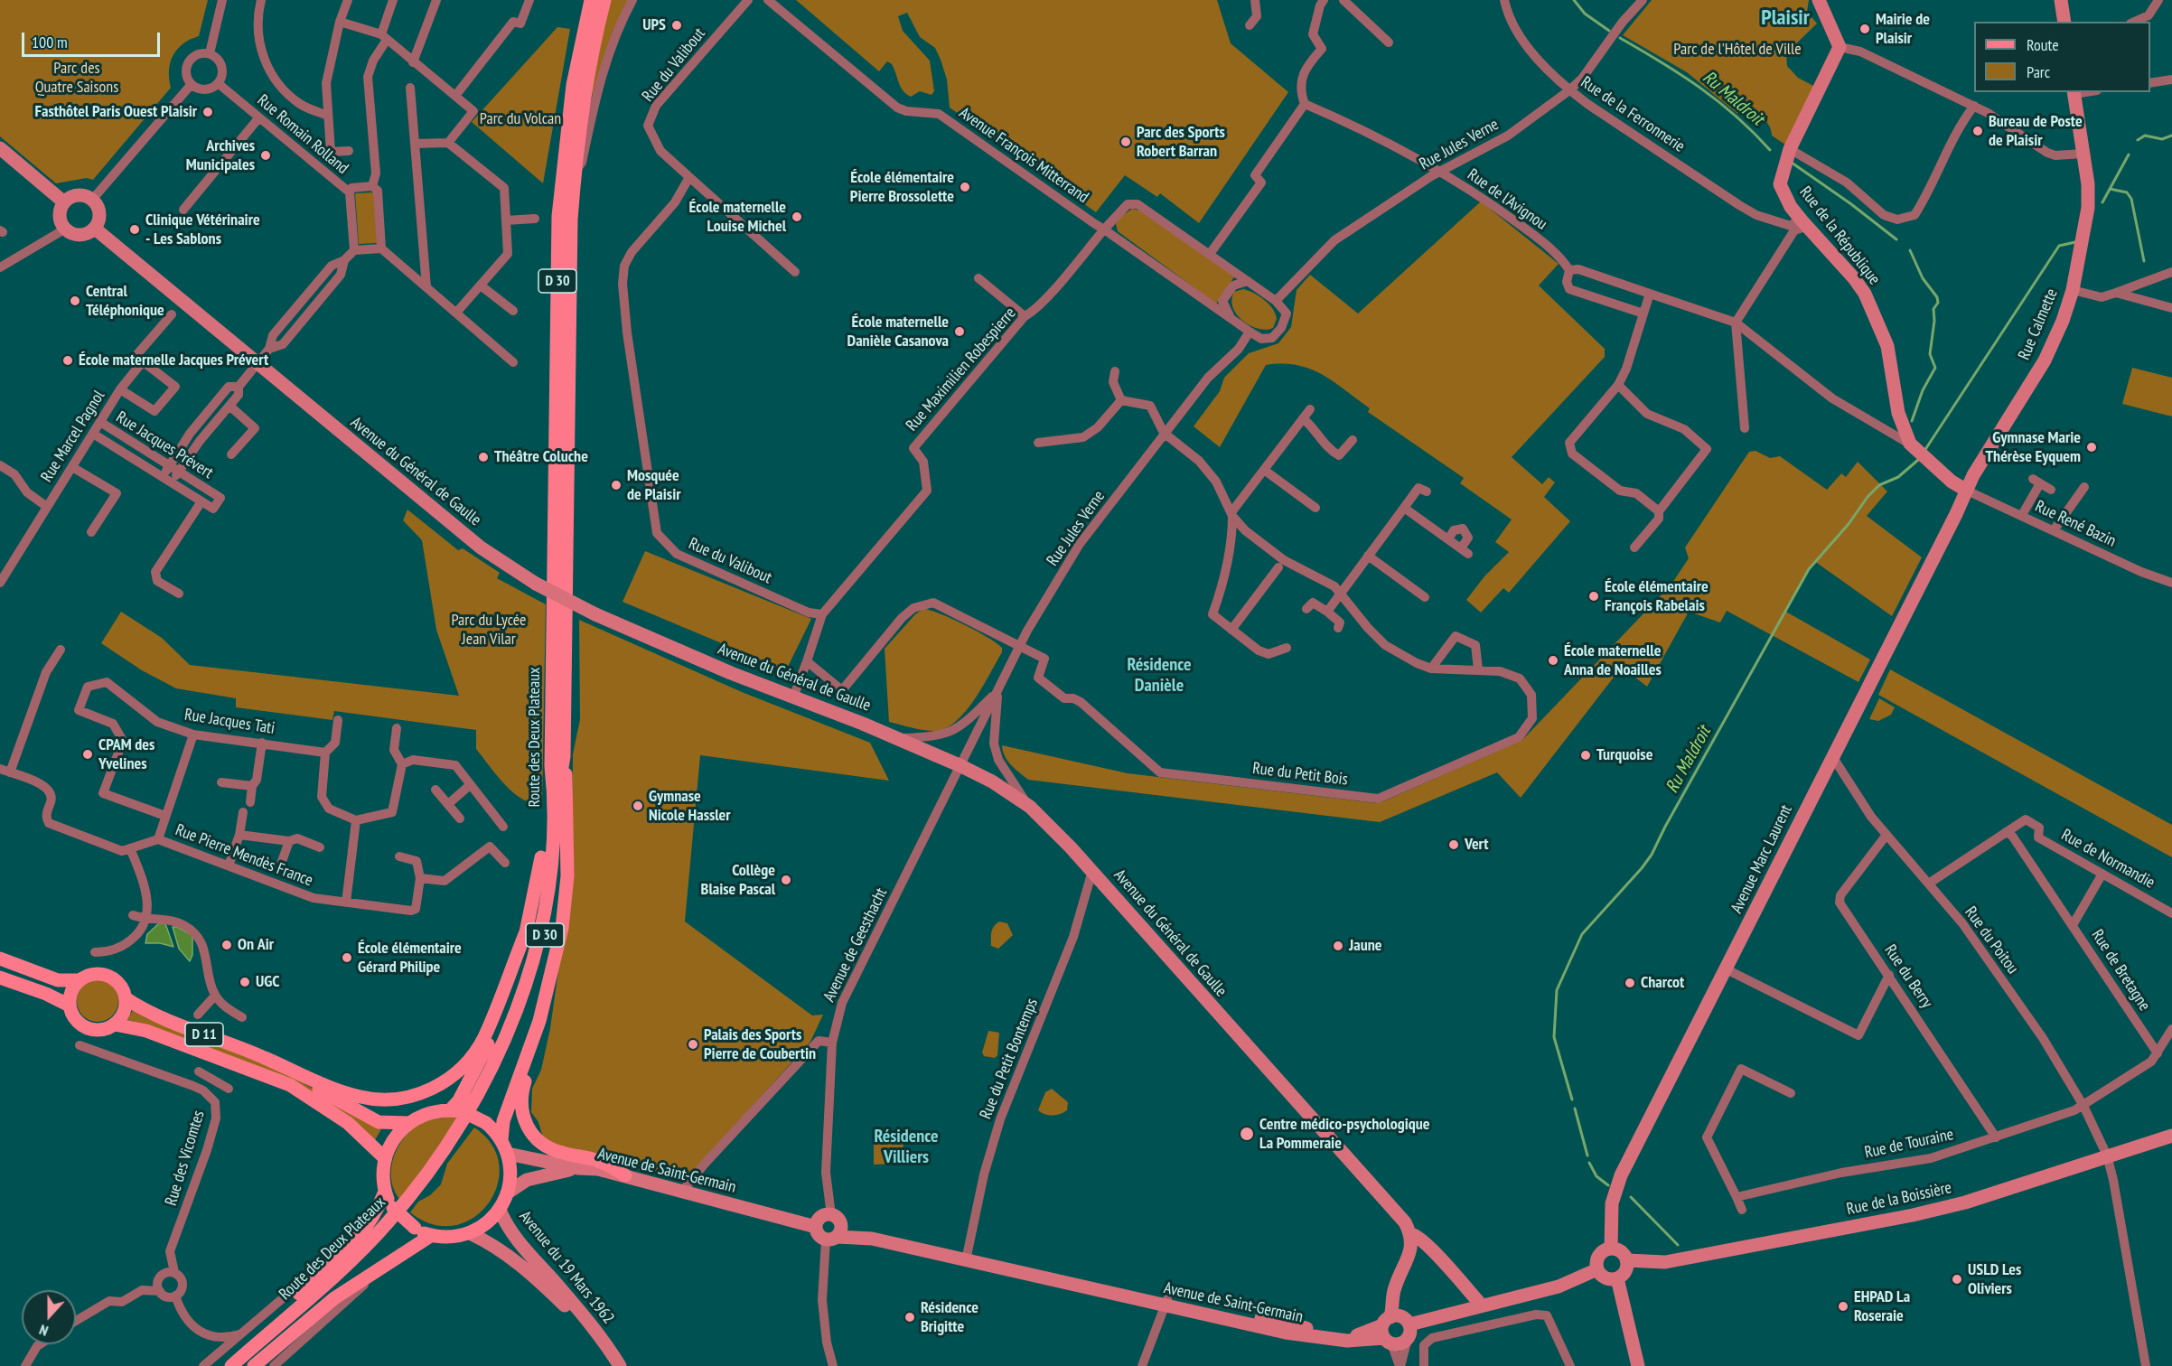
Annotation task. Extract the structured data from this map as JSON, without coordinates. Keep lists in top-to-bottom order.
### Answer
{
  "streets": {
    "main road": ["D 30", "Route des Deux Plateaux", "D 11"],
    "street": [
      "Rue du Valibout",
      "Rue de la Ferronnerie",
      "Rue Romain Rolland",
      "Rue Jules Verne",
      "Avenue François Mitterrand",
      "Rue de l'Avignou",
      "Rue de la République",
      "Rue Calmette",
      "Rue Maximilien Robespierre",
      "Rue Marcel Pagnol",
      "Rue Jacques Prévert",
      "Avenue du Général de Gaulle",
      "Rue René Bazin",
      "Rue Jacques Tati",
      "Rue du Petit Bois",
      "Rue Pierre Mendès France",
      "Avenue Marc Laurent",
      "Rue de Normandie",
      "Rue du Poitou",
      "Avenue de Geesthacht",
      "Rue de Bretagne",
      "Rue du Berry",
      "Rue du Petit Bontemps",
      "Rue de Touraine",
      "Rue des Vicomtes",
      "Avenue de Saint-Germain",
      "Rue de la Boissière",
      "Avenue du 19 Mars 1962"
    ]
  },
  "crossings": [
    ["Rue du Valibout", "Rue Maximilien Robespierre"],
    ["Rue de la Ferronnerie", "Rue Jules Verne"],
    ["Rue Jules Verne", "Avenue François Mitterrand"],
    ["Rue Jules Verne", "Rue de l'Avignou"],
    ["Rue Jules Verne", "Avenue du Général de Gaulle"],
    ["Rue Jules Verne", "Rue du Petit Bois"],
    ["Rue Jules Verne", "Avenue de Geesthacht"],
    ["Avenue François Mitterrand", "Rue Maximilien Robespierre"],
    ["Rue de la République", "Rue Calmette"],
    ["Rue de la République", "Rue René Bazin"],
    ["Rue de la République", "Avenue Marc Laurent"],
    ["Rue Calmette", "Rue René Bazin"],
    ["Rue Calmette", "Avenue Marc Laurent"],
    ["Rue Marcel Pagnol", "Rue Jacques Prévert"],
    ["Avenue du Général de Gaulle", "Avenue de Geesthacht"],
    ["Avenue du Général de Gaulle", "Rue du Petit Bontemps"],
    ["Avenue du Général de Gaulle", "Avenue de Saint-Germain"],
    ["Rue René Bazin", "Avenue Marc Laurent"],
    ["Avenue Marc Laurent", "Rue du Poitou"],
    ["Avenue Marc Laurent", "Avenue de Saint-Germain"],
    ["Avenue Marc Laurent", "Rue de la Boissière"],
    ["Rue de Normandie", "Rue du Poitou"],
    ["Rue de Normandie", "Rue de Bretagne"],
    ["Rue du Poitou", "Rue du Berry"],
    ["Rue du Poitou", "Rue de Touraine"],
    ["Rue du Poitou", "Rue de la Boissière"],
    ["Avenue de Geesthacht", "Avenue de Saint-Germain"],
    ["Rue du Berry", "Rue de Touraine"],
    ["D 11", "Avenue de Saint-Germain"],
    ["D 11", "Avenue du 19 Mars 1962"],
    ["Rue du Petit Bontemps", "Avenue de Saint-Germain"],
    ["Avenue de Saint-Germain", "Rue de la Boissière"],
    ["Avenue de Saint-Germain", "Avenue du 19 Mars 1962"]
  ],
  "districts": ["Plaisir", "Résidence Danièle", "Résidence Villiers"],
  "water": ["Ru Maldroit"],
  "parks": [
    "Parc de l'Hôtel de Ville",
    "Parc des Quatre Saisons",
    "Parc du Volcan",
    "Parc du Lycée Jean Vilar"
  ],
  "places": [
    "UPS",
    "Mairie de Plaisir",
    "Fasthôtel Paris Ouest Plaisir",
    "Bureau de Poste de Plaisir",
    "Parc des Sports Robert Barran",
    "Archives Municipales",
    "École élémentaire Pierre Brossolette",
    "École maternelle Louise Michel",
    "Clinique Vétérinaire - Les Sablons",
    "Central Téléphonique",
    "École maternelle Danièle Casanova",
    "École maternelle Jacques Prévert",
    "Gymnase Marie Thérèse Eyquem",
    "Théâtre Coluche",
    "Mosquée de Plaisir",
    "École élémentaire François Rabelais",
    "École maternelle Anna de Noailles",
    "CPAM des Yvelines",
    "Turquoise",
    "Gymnase Nicole Hassler",
    "Vert",
    "Collège Blaise Pascal",
    "On Air",
    "Jaune",
    "École élémentaire Gérard Philipe",
    "UGC",
    "Charcot",
    "Palais des Sports Pierre de Coubertin",
    "Centre médico-psychologique La Pommeraie",
    "USLD Les Oliviers",
    "EHPAD La Roseraie",
    "Résidence Brigitte"
  ],
  "legend": ["Route", "Parc"],
  "scale_bar": "100 m",
  "north": "bottom"
}
